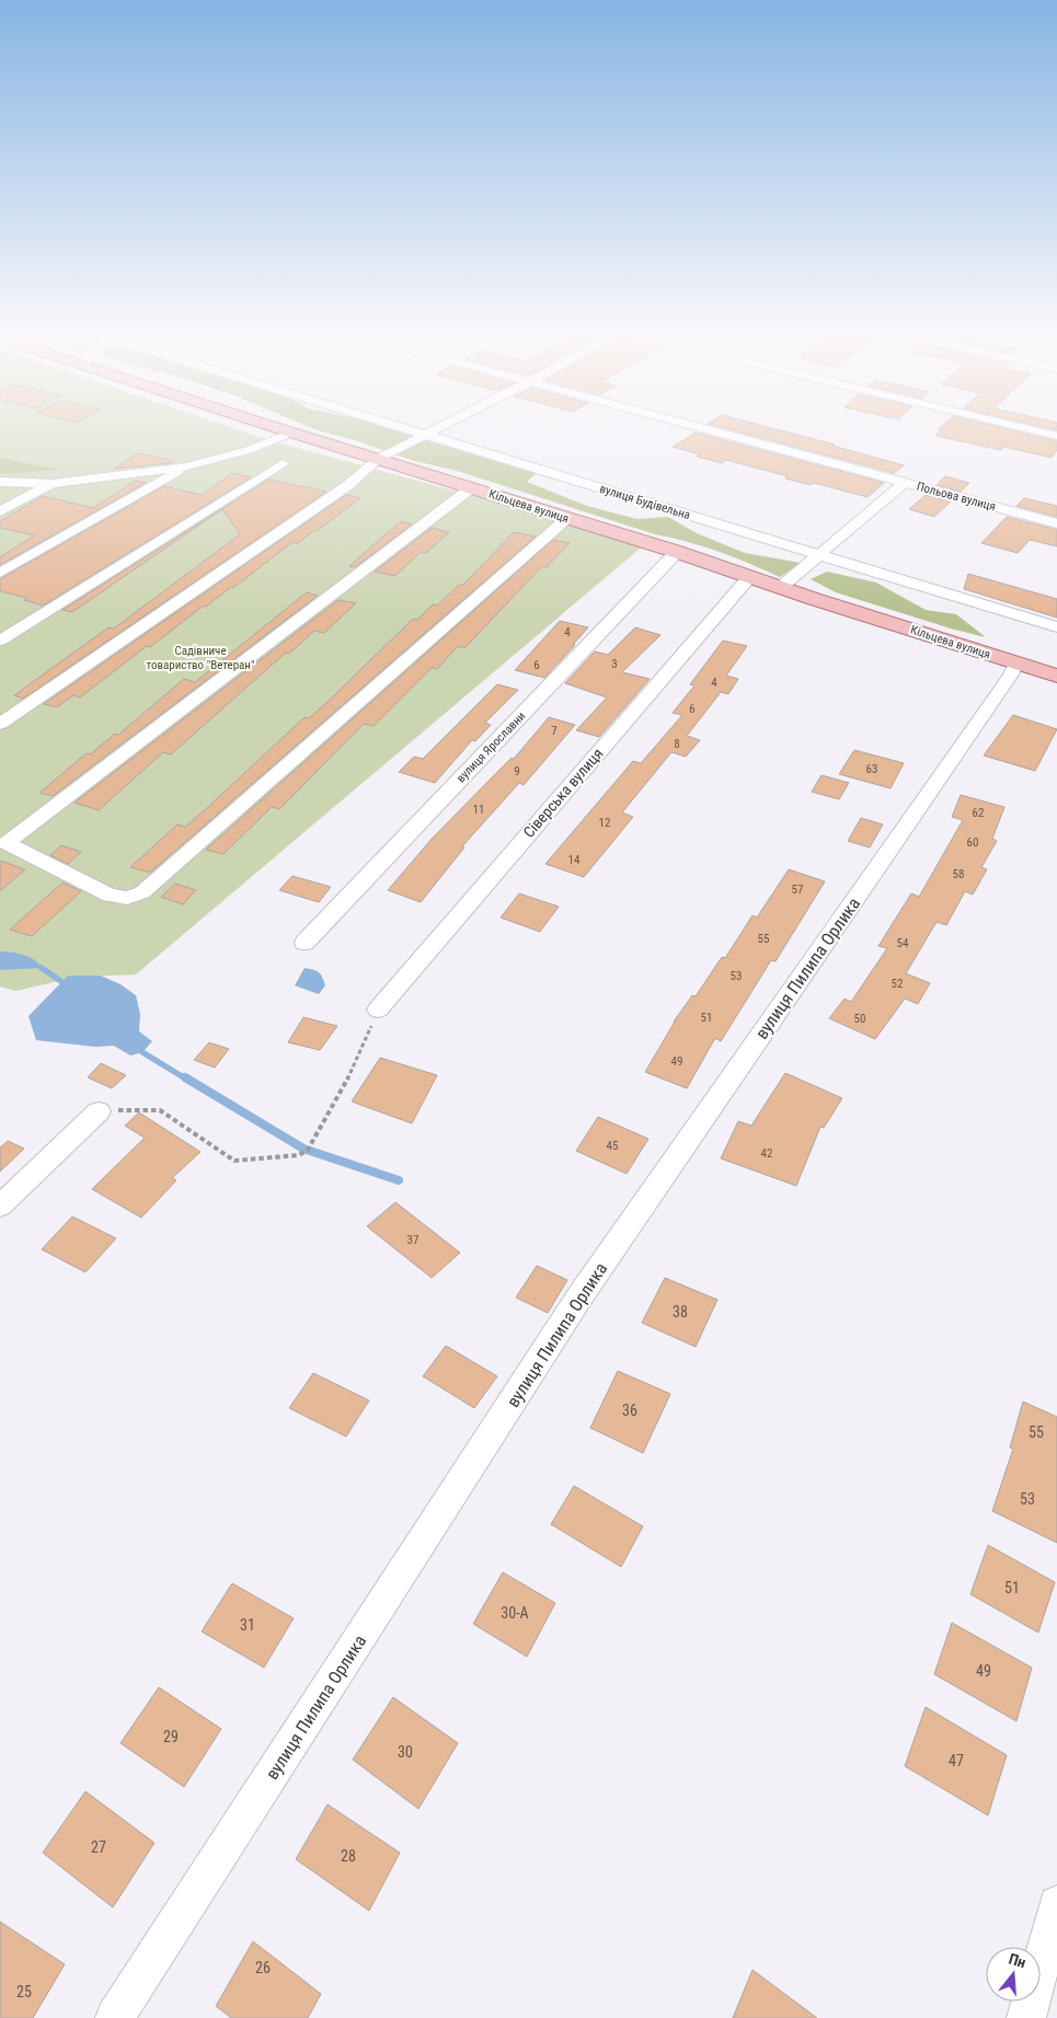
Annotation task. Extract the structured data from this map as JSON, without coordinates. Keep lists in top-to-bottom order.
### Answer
{
  "streets": {
    "main road": ["Кільцева вулиця"],
    "street": [
      "Польова вулиця",
      "вулиця Будівельна",
      "вулиця Ярославни",
      "Сіверська вулиця",
      "вулиця Пилипа Орлика"
    ]
  },
  "crossings": [
    ["Кільцева вулиця", "вулиця Ярославни"],
    ["Кільцева вулиця", "Сіверська вулиця"],
    ["Кільцева вулиця", "вулиця Пилипа Орлика"]
  ],
  "parks": ["Садівниче товариство \"Ветеран\""],
  "house_numbers": [
    "4",
    "3",
    "6",
    "4",
    "6",
    "7",
    "8",
    "63",
    "9",
    "11",
    "62",
    "12",
    "60",
    "14",
    "58",
    "57",
    "55",
    "54",
    "53",
    "52",
    "51",
    "50",
    "49",
    "45",
    "42",
    "37",
    "38",
    "36",
    "55",
    "53",
    "51",
    "30-А",
    "31",
    "49",
    "29",
    "30",
    "47",
    "27",
    "28",
    "26",
    "25"
  ],
  "north": "top"
}
